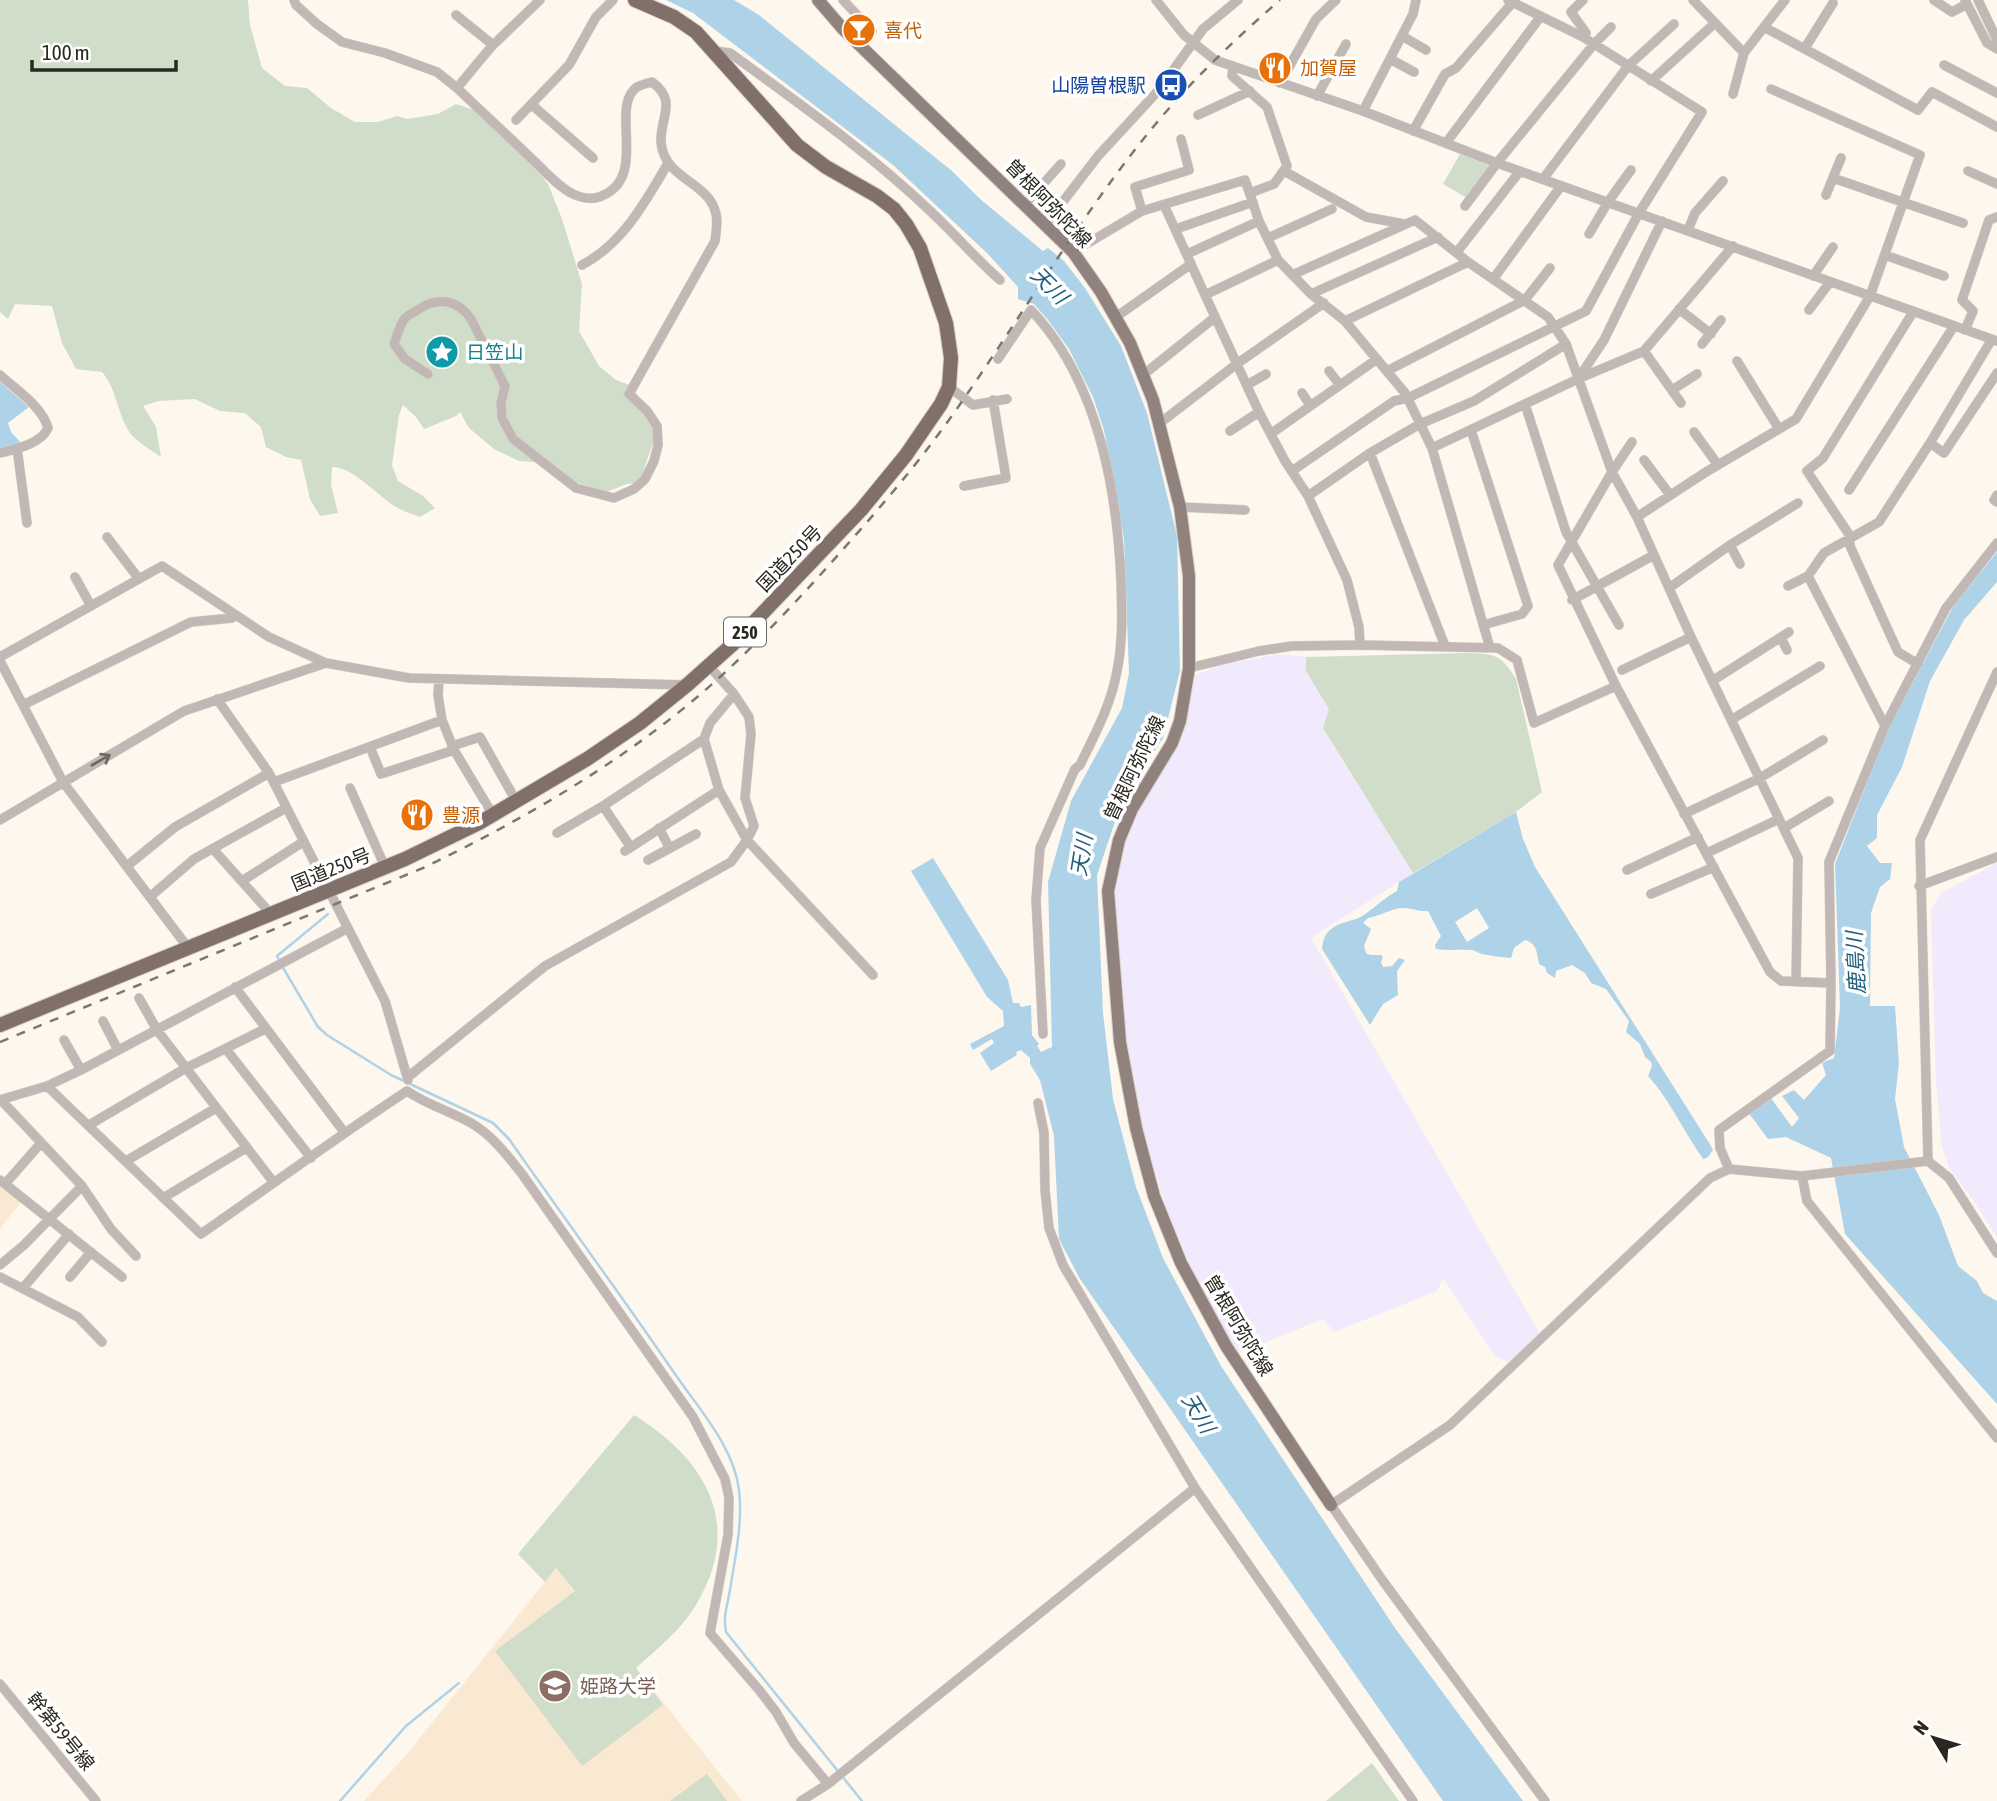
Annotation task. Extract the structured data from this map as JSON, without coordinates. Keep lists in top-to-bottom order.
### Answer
{
  "streets": {
    "highway": ["国道250号", "250"],
    "main road": ["曽根阿弥陀線"],
    "street": ["幹第59号線"]
  },
  "water": ["天川", "鹿島川"],
  "places": {
    "bar": ["喜代"],
    "restaurant": ["加賀屋", "豊源"],
    "bus stop": ["山陽曽根駅"],
    "place": ["日笠山"],
    "school or university": ["姫路大学"]
  },
  "scale_bar": "100 m",
  "north": "top left"
}
